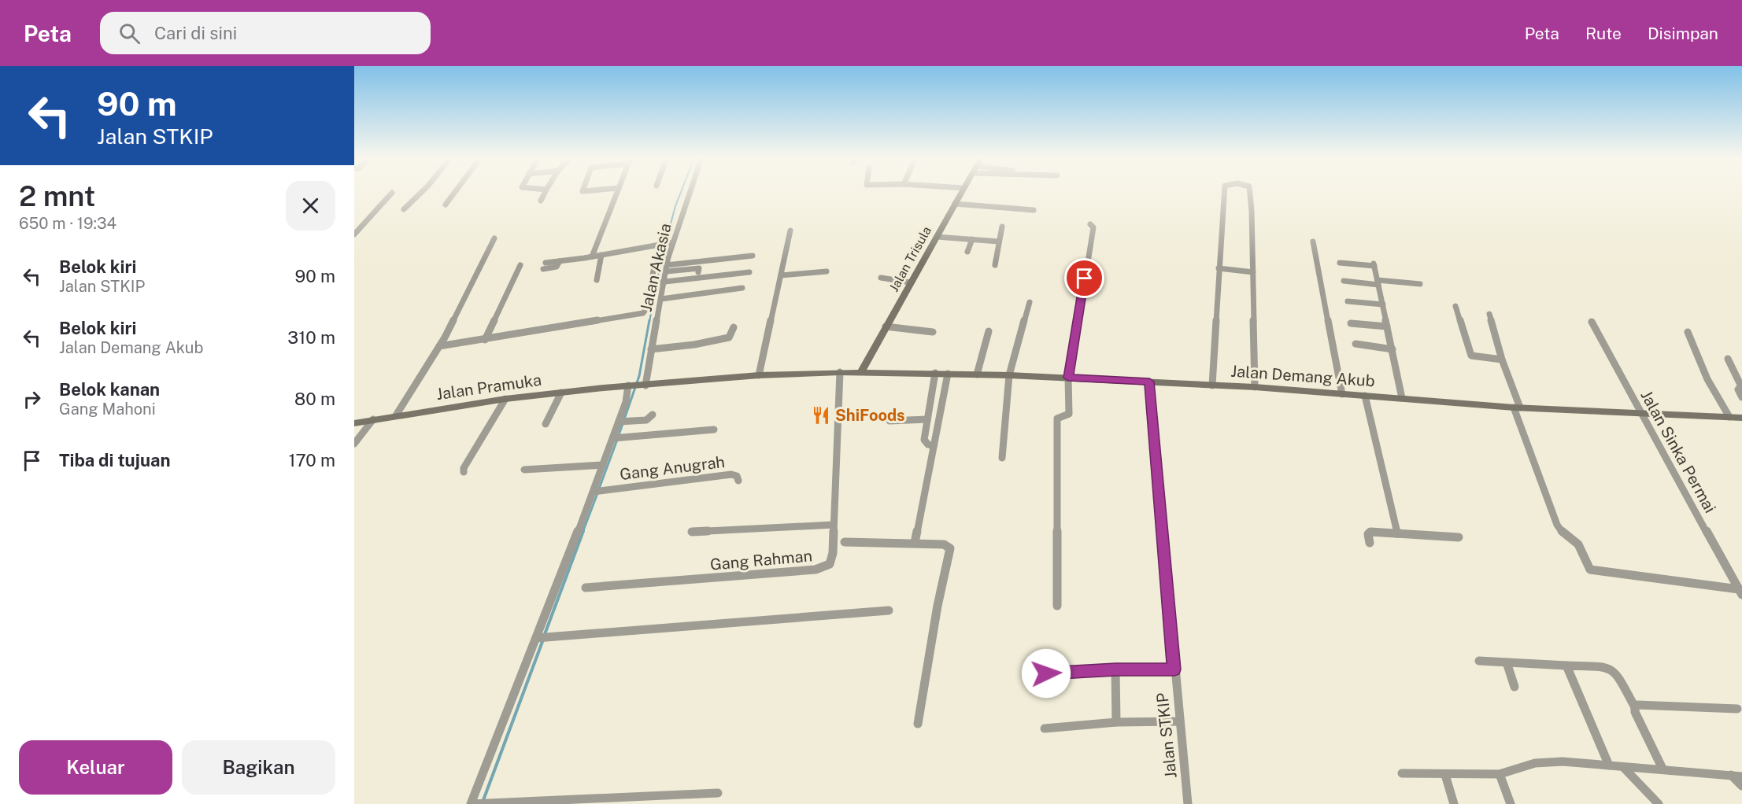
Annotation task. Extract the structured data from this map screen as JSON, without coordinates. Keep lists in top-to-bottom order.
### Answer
{
  "streets": {
    "street": [
      "Jalan Trisula",
      "Jalan Akasia",
      "Jalan Demang Akub",
      "Jalan Pramuka",
      "Jalan Sinka Permai",
      "Gang Anugrah",
      "Gang Rahman",
      "Jalan STKIP"
    ]
  },
  "crossings": [
    ["Jalan Trisula", "Jalan Demang Akub"],
    ["Jalan Trisula", "Jalan Pramuka"],
    ["Jalan Akasia", "Jalan Pramuka"],
    ["Jalan Akasia", "Gang Anugrah"],
    ["Jalan Demang Akub", "Jalan Pramuka"],
    ["Jalan Demang Akub", "Jalan Sinka Permai"],
    ["Jalan Demang Akub", "Jalan STKIP"],
    ["Jalan Pramuka", "Gang Rahman"]
  ],
  "places": {
    "restaurant": ["ShiFoods"]
  },
  "page": {
    "header": "Peta",
    "search": "Cari di sini",
    "nav": ["Peta", "Rute", "Disimpan"],
    "turn": ["90 m", "Jalan STKIP"],
    "heading": ["2 mnt", "650 m · 19:34"],
    "list": [
      {
        "name": "Belok kiri",
        "note": "Jalan STKIP",
        "value": "90 m"
      },
      {
        "name": "Belok kiri",
        "note": "Jalan Demang Akub",
        "value": "310 m"
      },
      {
        "name": "Belok kanan",
        "note": "Gang Mahoni",
        "value": "80 m"
      },
      {
        "name": "Tiba di tujuan",
        "value": "170 m"
      }
    ],
    "buttons": ["Keluar", "Bagikan"]
  }
}
